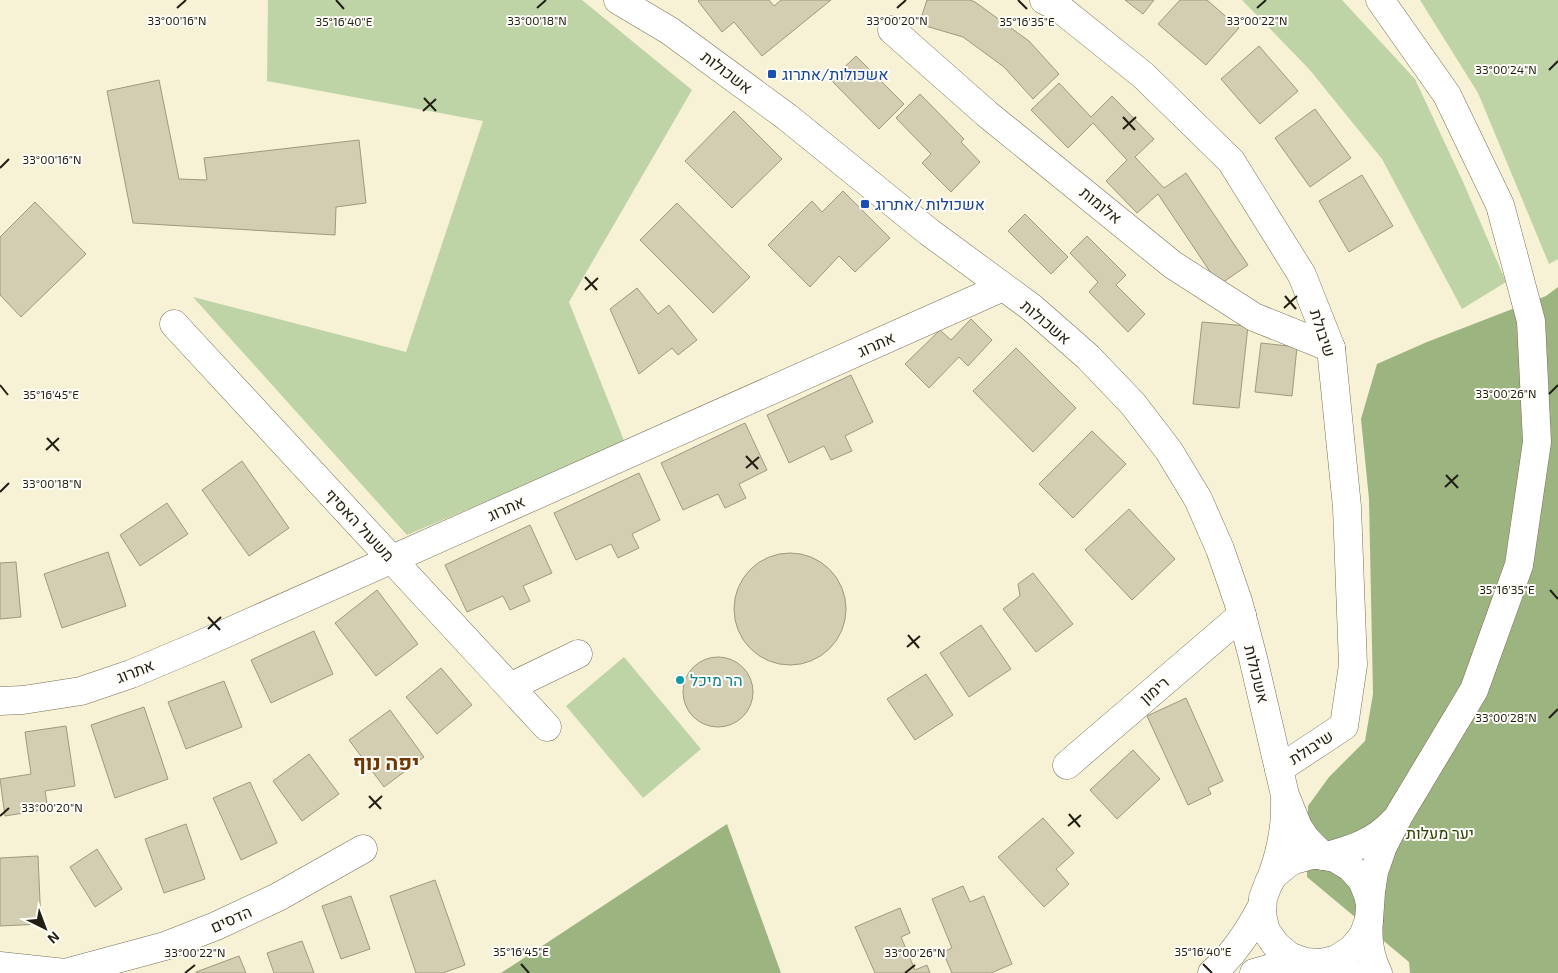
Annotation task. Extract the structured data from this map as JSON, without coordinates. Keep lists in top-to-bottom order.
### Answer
{
  "streets": {
    "street": [
      "אשכולות",
      "אלומות",
      "שיבולת",
      "אתרוג",
      "משעול האסיף",
      "רימון",
      "הדסים"
    ]
  },
  "crossings": [
    ["אשכולות", "שיבולת"],
    ["אשכולות", "אתרוג"],
    ["אשכולות", "רימון"],
    ["אלומות", "שיבולת"],
    ["אתרוג", "משעול האסיף"]
  ],
  "districts": ["יפה נוף"],
  "parks": ["יער מעלות"],
  "places": {
    "transit": ["אשכולות/אתרוג", "אשכולות /אתרוג"],
    "other": ["הר מיכל"]
  },
  "north": "bottom right",
  "coordinates": [
    "33°00'16\"N",
    "33°00'18\"N",
    "33°00'20\"N",
    "33°00'22\"N",
    "35°16'40\"E",
    "35°16'35\"E",
    "33°00'24\"N",
    "33°00'26\"N",
    "35°16'45\"E",
    "33°00'28\"N"
  ]
}
